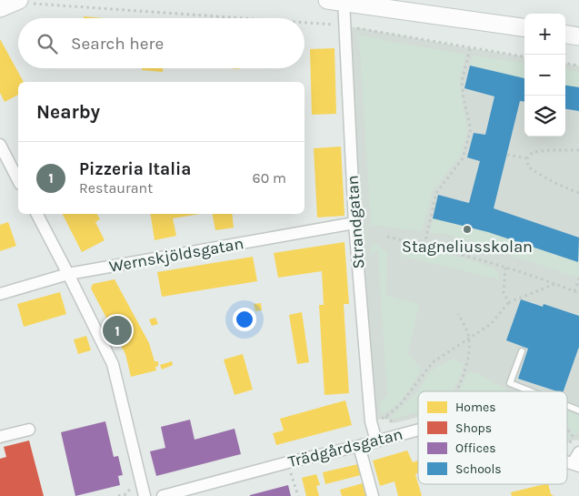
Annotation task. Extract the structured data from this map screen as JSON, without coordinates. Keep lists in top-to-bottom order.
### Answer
{
  "streets": {
    "street": ["Strandgatan", "Wernskjöldsgatan", "Trädgårdsgatan"]
  },
  "crossings": [
    ["Strandgatan", "Wernskjöldsgatan"],
    ["Strandgatan", "Trädgårdsgatan"]
  ],
  "places": ["Stagneliusskolan"],
  "legend": [
    "Homes",
    "Shops",
    "Offices",
    "Schools"
  ],
  "page": {
    "map_buttons": ["+", "−"],
    "search": "Search here",
    "heading": "Nearby",
    "list": [
      {
        "mark": "1",
        "name": "Pizzeria Italia",
        "note": "Restaurant",
        "value": "60 m"
      }
    ],
    "pins": "1"
  }
}
